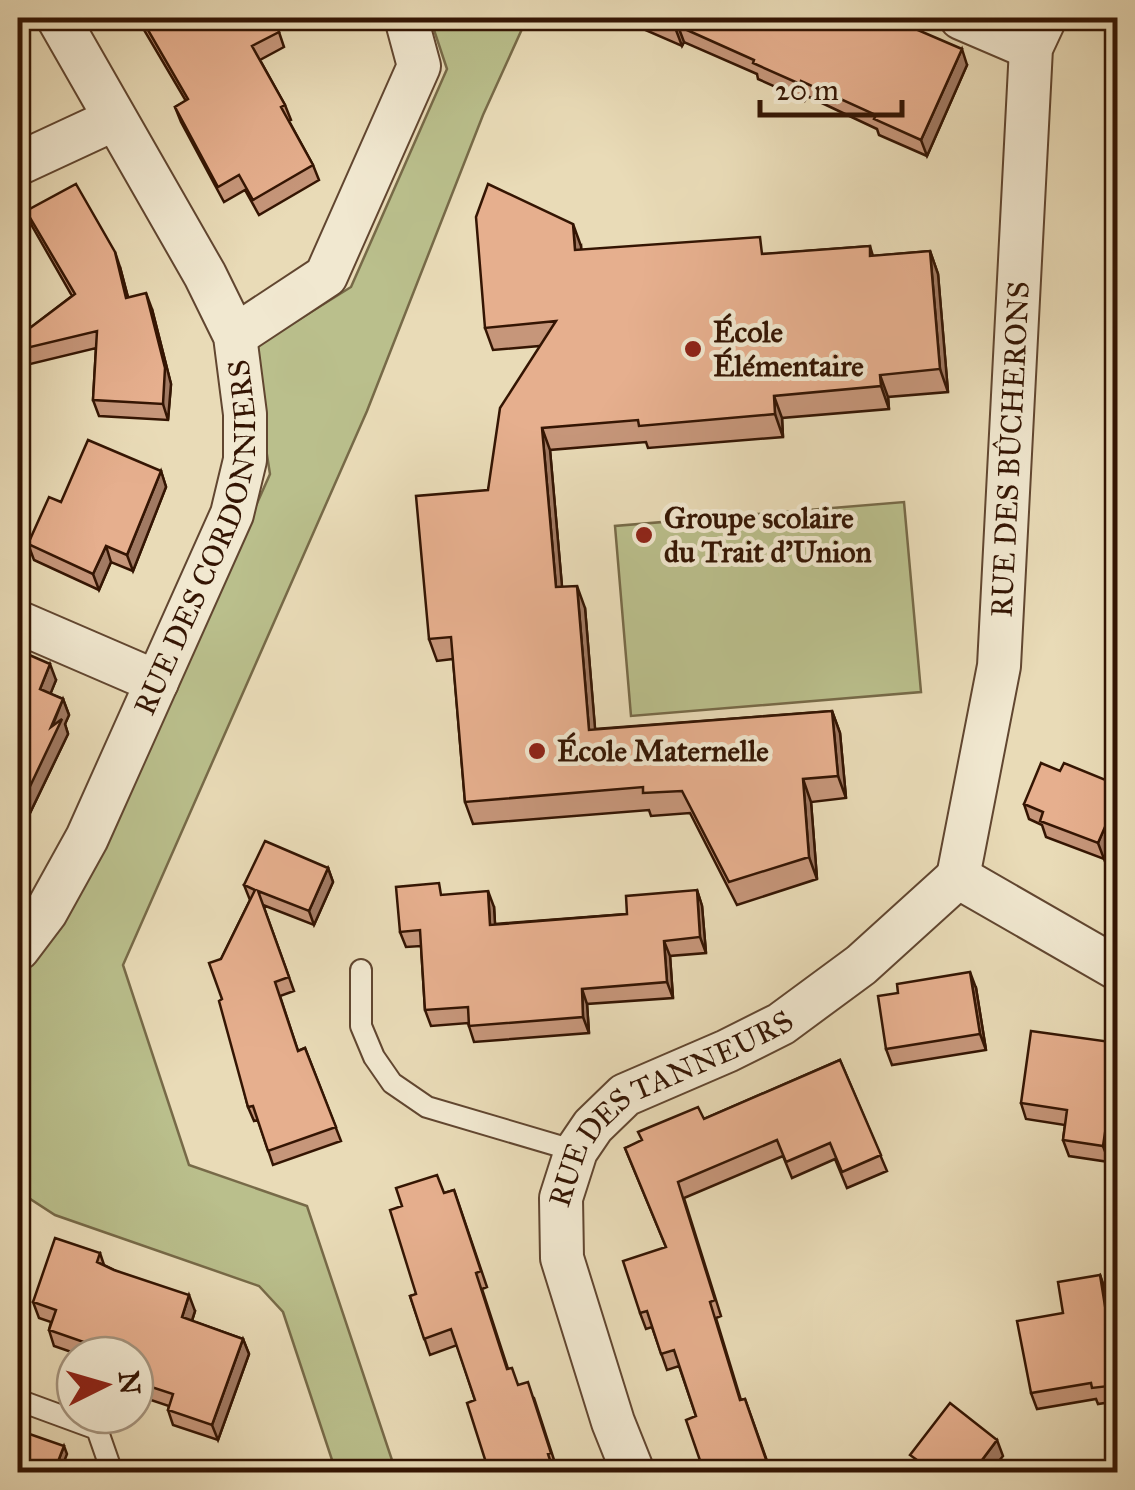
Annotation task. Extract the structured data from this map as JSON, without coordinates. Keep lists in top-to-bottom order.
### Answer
{
  "streets": {
    "street": ["RUE DES BÛCHERONS", "RUE DES CORDONNIERS", "RUE DES TANNEURS"]
  },
  "crossings": [
    ["RUE DES BÛCHERONS", "RUE DES TANNEURS"]
  ],
  "places": ["École Élémentaire", "Groupe scolaire du Trait d'Union", "École Maternelle"],
  "scale_bar": "20 m",
  "north": "right"
}
